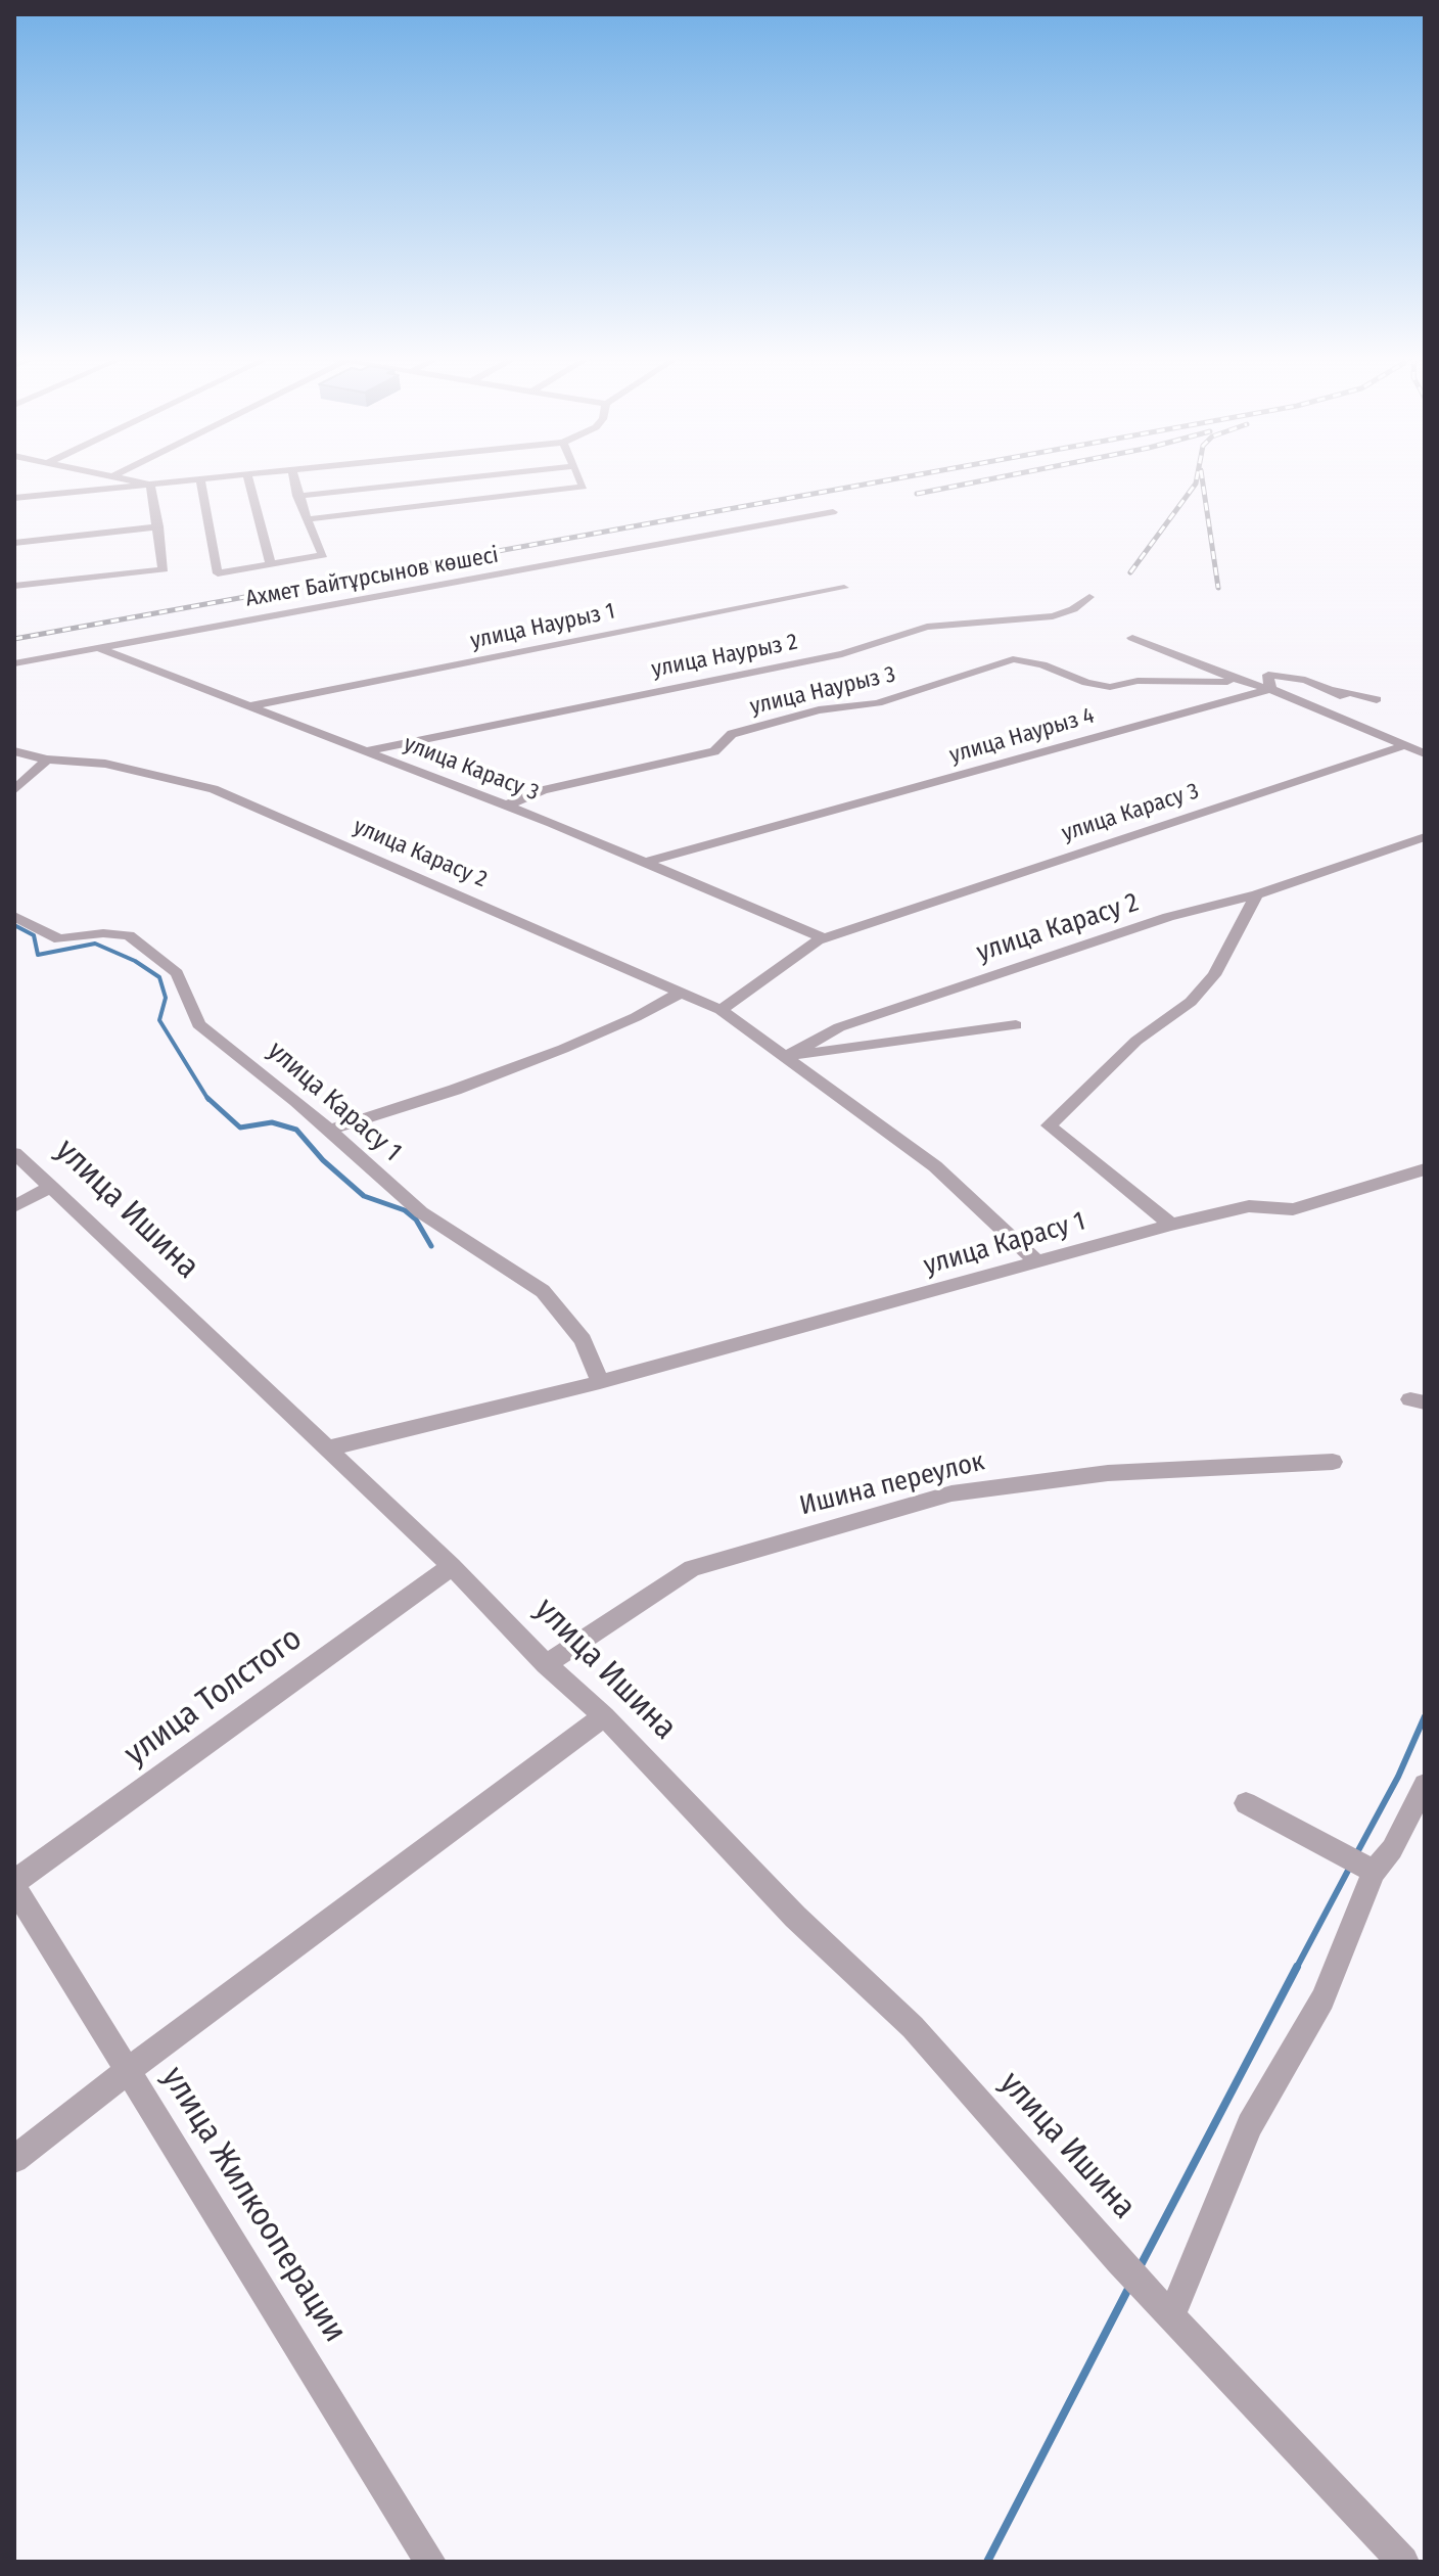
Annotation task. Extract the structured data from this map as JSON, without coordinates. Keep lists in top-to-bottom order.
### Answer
{
  "streets": {
    "street": [
      "Ахмет Байтұрсынов көшесі",
      "улица Наурыз 1",
      "улица Наурыз 2",
      "улица Наурыз 3",
      "улица Наурыз 4",
      "улица Карасу 3",
      "улица Карасу 2",
      "улица Карасу 1",
      "улица Ишина",
      "Ишина переулок",
      "улица Толстого",
      "улица Жилкооперации"
    ]
  },
  "crossings": [
    ["Ахмет Байтұрсынов көшесі", "улица Карасу 3"],
    ["улица Наурыз 1", "улица Карасу 3"],
    ["улица Наурыз 2", "улица Карасу 3"],
    ["улица Наурыз 3", "улица Карасу 3"],
    ["улица Наурыз 4", "улица Карасу 3"],
    ["улица Карасу 3", "улица Карасу 2"],
    ["улица Карасу 2", "улица Карасу 1"],
    ["улица Карасу 1", "улица Ишина"],
    ["улица Ишина", "Ишина переулок"],
    ["улица Ишина", "улица Толстого"],
    ["улица Толстого", "улица Жилкооперации"]
  ]
}
